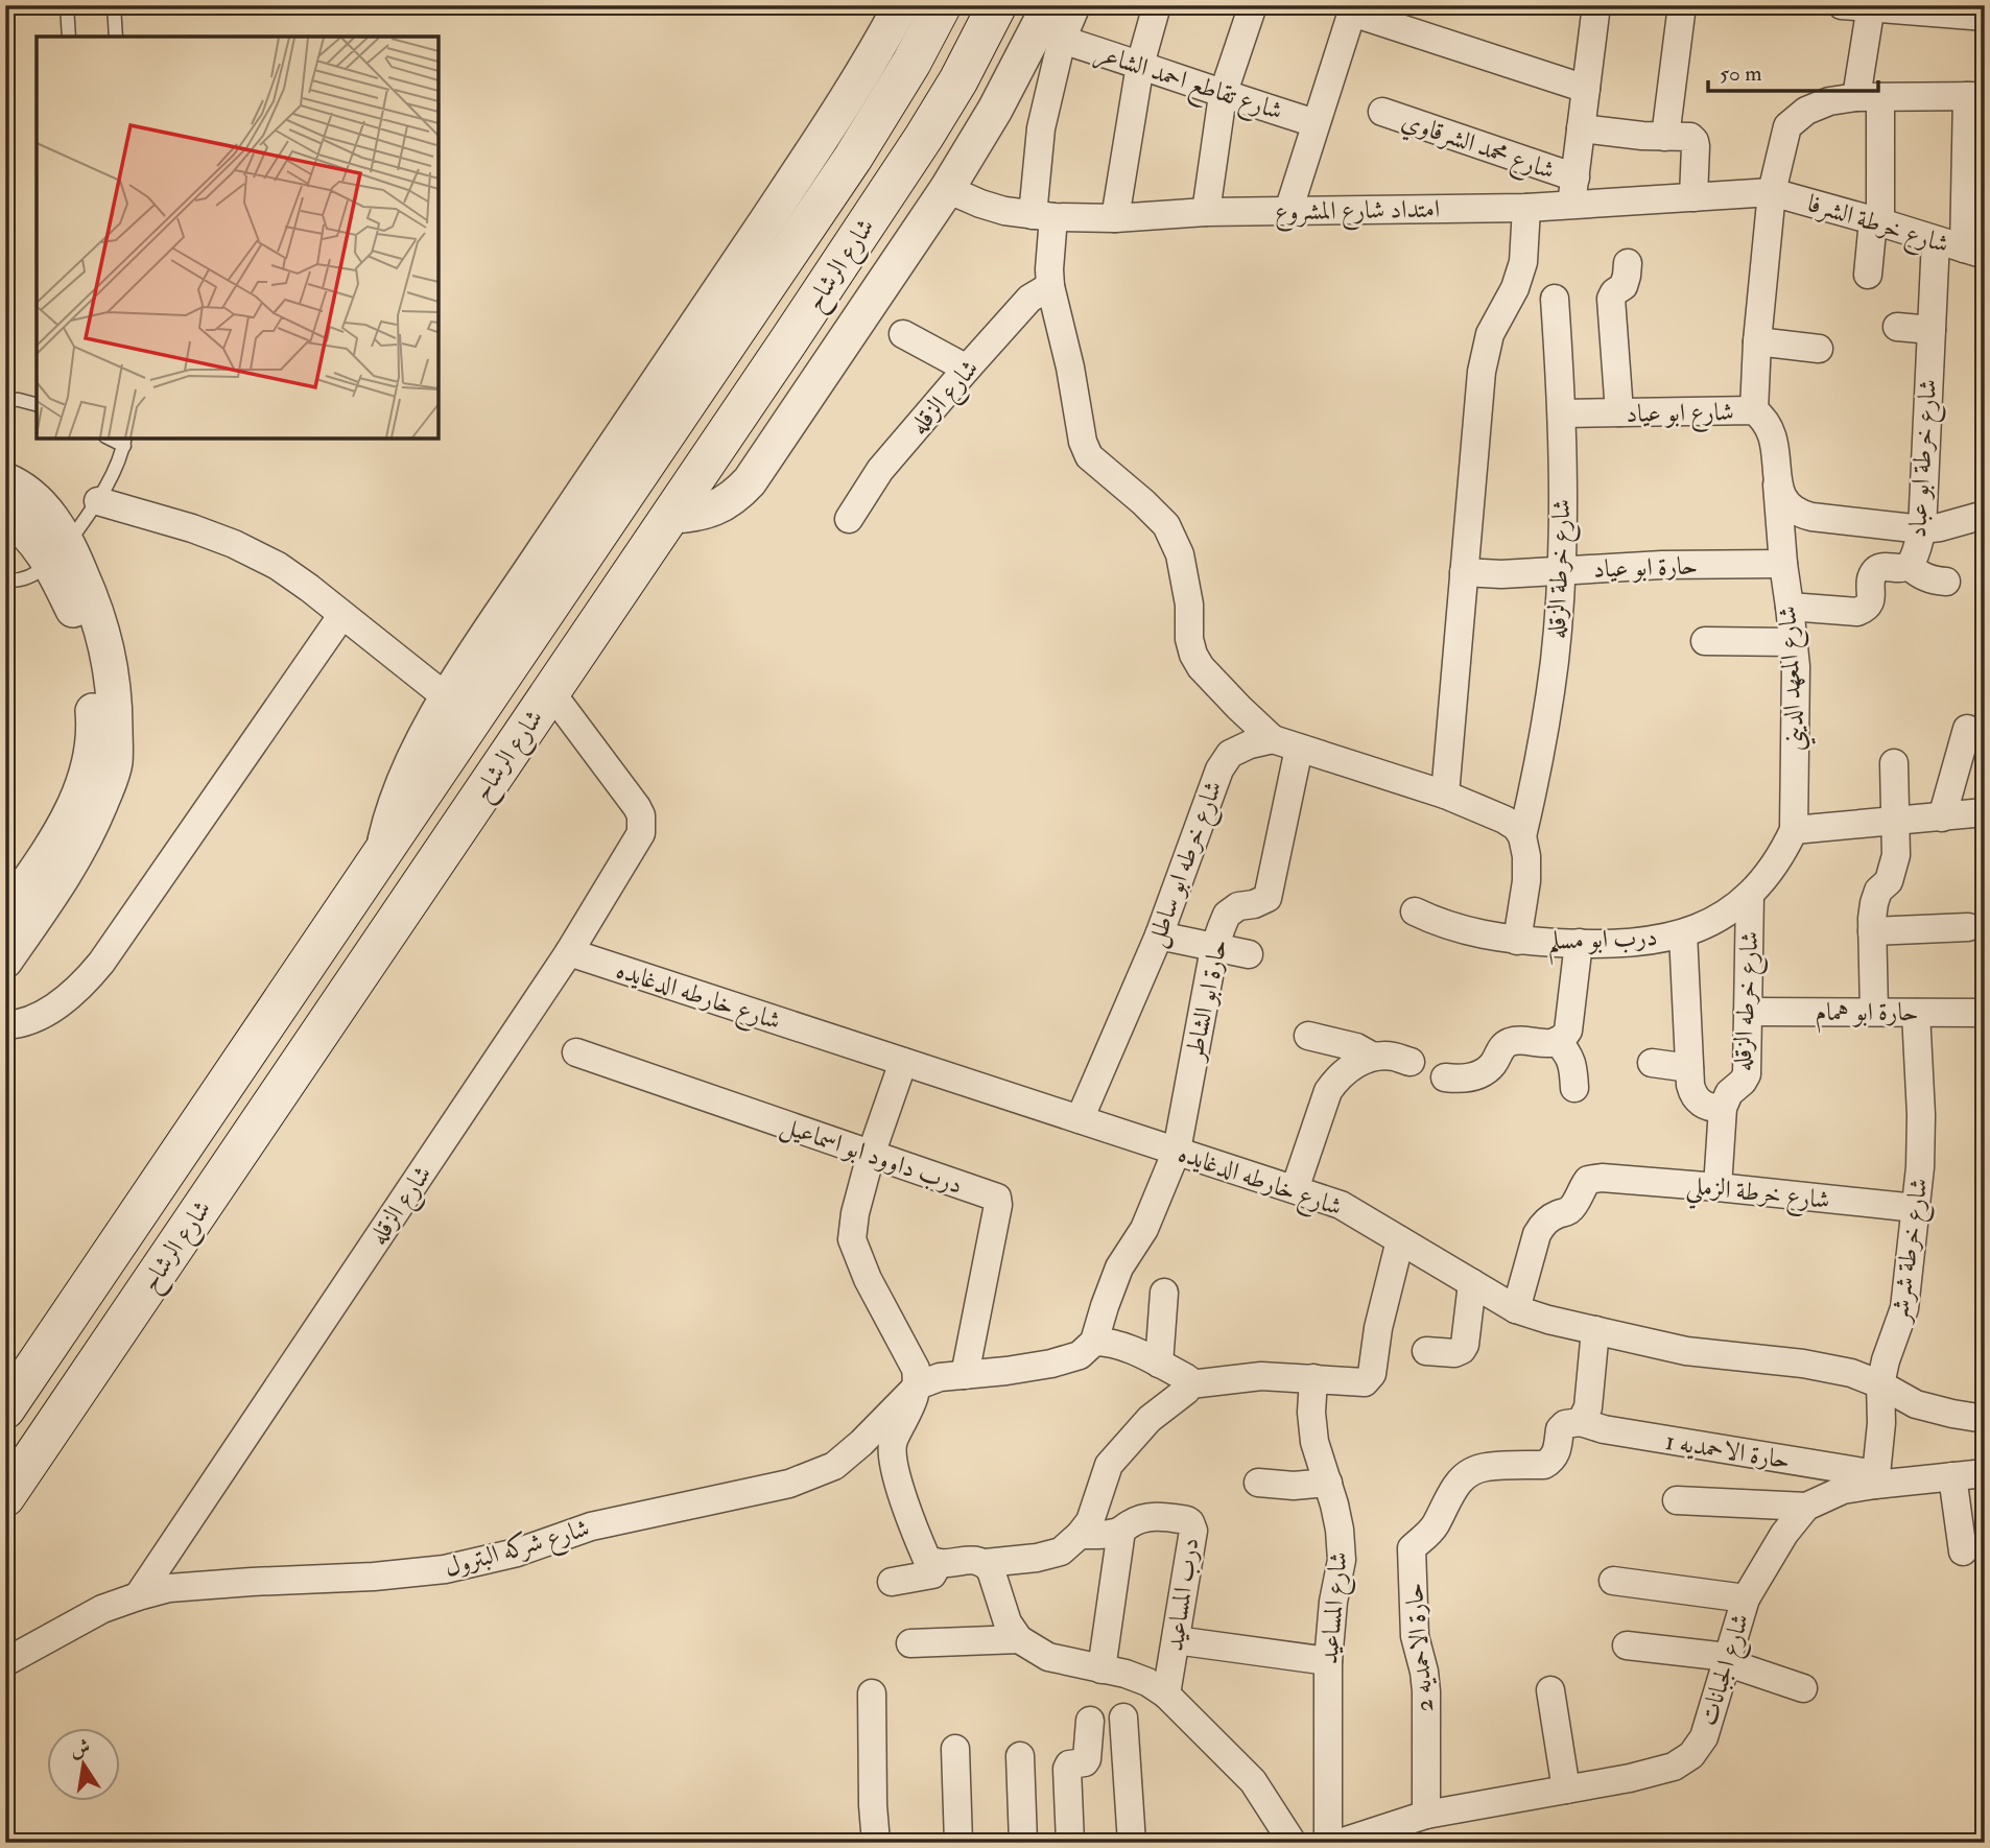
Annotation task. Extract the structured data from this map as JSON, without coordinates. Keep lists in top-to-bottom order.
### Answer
{
  "streets": {
    "main road": ["شارع الرشاح"],
    "street": [
      "شارع تقاطع احمد الشاعر",
      "شارع محمد الشرقاوي",
      "امتداد شارع المشروع",
      "شارع خرطة الشرفا",
      "شارع الزقله",
      "شارع ابو عياد",
      "شارع خرطة ابو عباد",
      "حارة ابو عياد",
      "شارع خرطة الزقله",
      "شارع المعهد الديني",
      "شارع خرطه ابو ساطل",
      "درب ابو مسلم",
      "شارع خارطه الدغايده",
      "حارة ابو الشاطر",
      "شارع خرطه الزقله",
      "حارة ابو همام",
      "درب داوود ابو اسماعيل",
      "شارع خرطة الزملي",
      "شارع خرطة شرشر",
      "حارة الاحمديه 1",
      "شارع شركه البترول",
      "درب المساعيد",
      "شارع المساعيد",
      "حارة الاحمديه 2",
      "شارع الجبانات"
    ]
  },
  "crossings": [
    ["شارع محمد الشرقاوي", "امتداد شارع المشروع"],
    ["امتداد شارع المشروع", "شارع خرطة الشرفا"],
    ["شارع خرطة الشرفا", "شارع خرطة ابو عباد"],
    ["شارع الرشاح", "شارع الزقله"],
    ["شارع الزقله", "شارع خارطه الدغايده"],
    ["شارع الزقله", "شارع شركه البترول"],
    ["شارع ابو عياد", "شارع خرطة الزقله"],
    ["شارع ابو عياد", "شارع المعهد الديني"],
    ["شارع خرطة ابو عباد", "شارع المعهد الديني"],
    ["حارة ابو عياد", "شارع خرطة الزقله"],
    ["حارة ابو عياد", "شارع المعهد الديني"],
    ["شارع المعهد الديني", "درب ابو مسلم"],
    ["شارع خرطه ابو ساطل", "شارع خارطه الدغايده"],
    ["درب ابو مسلم", "شارع خرطه الزقله"],
    ["شارع خارطه الدغايده", "حارة ابو الشاطر"],
    ["شارع خارطه الدغايده", "شارع خرطة الزملي"],
    ["شارع خارطه الدغايده", "شارع خرطة شرشر"],
    ["شارع خرطه الزقله", "حارة ابو همام"],
    ["شارع خرطه الزقله", "شارع خرطة الزملي"],
    ["حارة ابو همام", "شارع خرطة شرشر"],
    ["شارع خرطة الزملي", "شارع خرطة شرشر"],
    ["شارع خرطة شرشر", "حارة الاحمديه 1"],
    ["شارع خرطة شرشر", "شارع الجبانات"],
    ["حارة الاحمديه 1", "حارة الاحمديه 2"],
    ["حارة الاحمديه 1", "شارع الجبانات"],
    ["حارة الاحمديه 2", "شارع الجبانات"]
  ],
  "scale_bar": "50 m",
  "north": "top"
}
